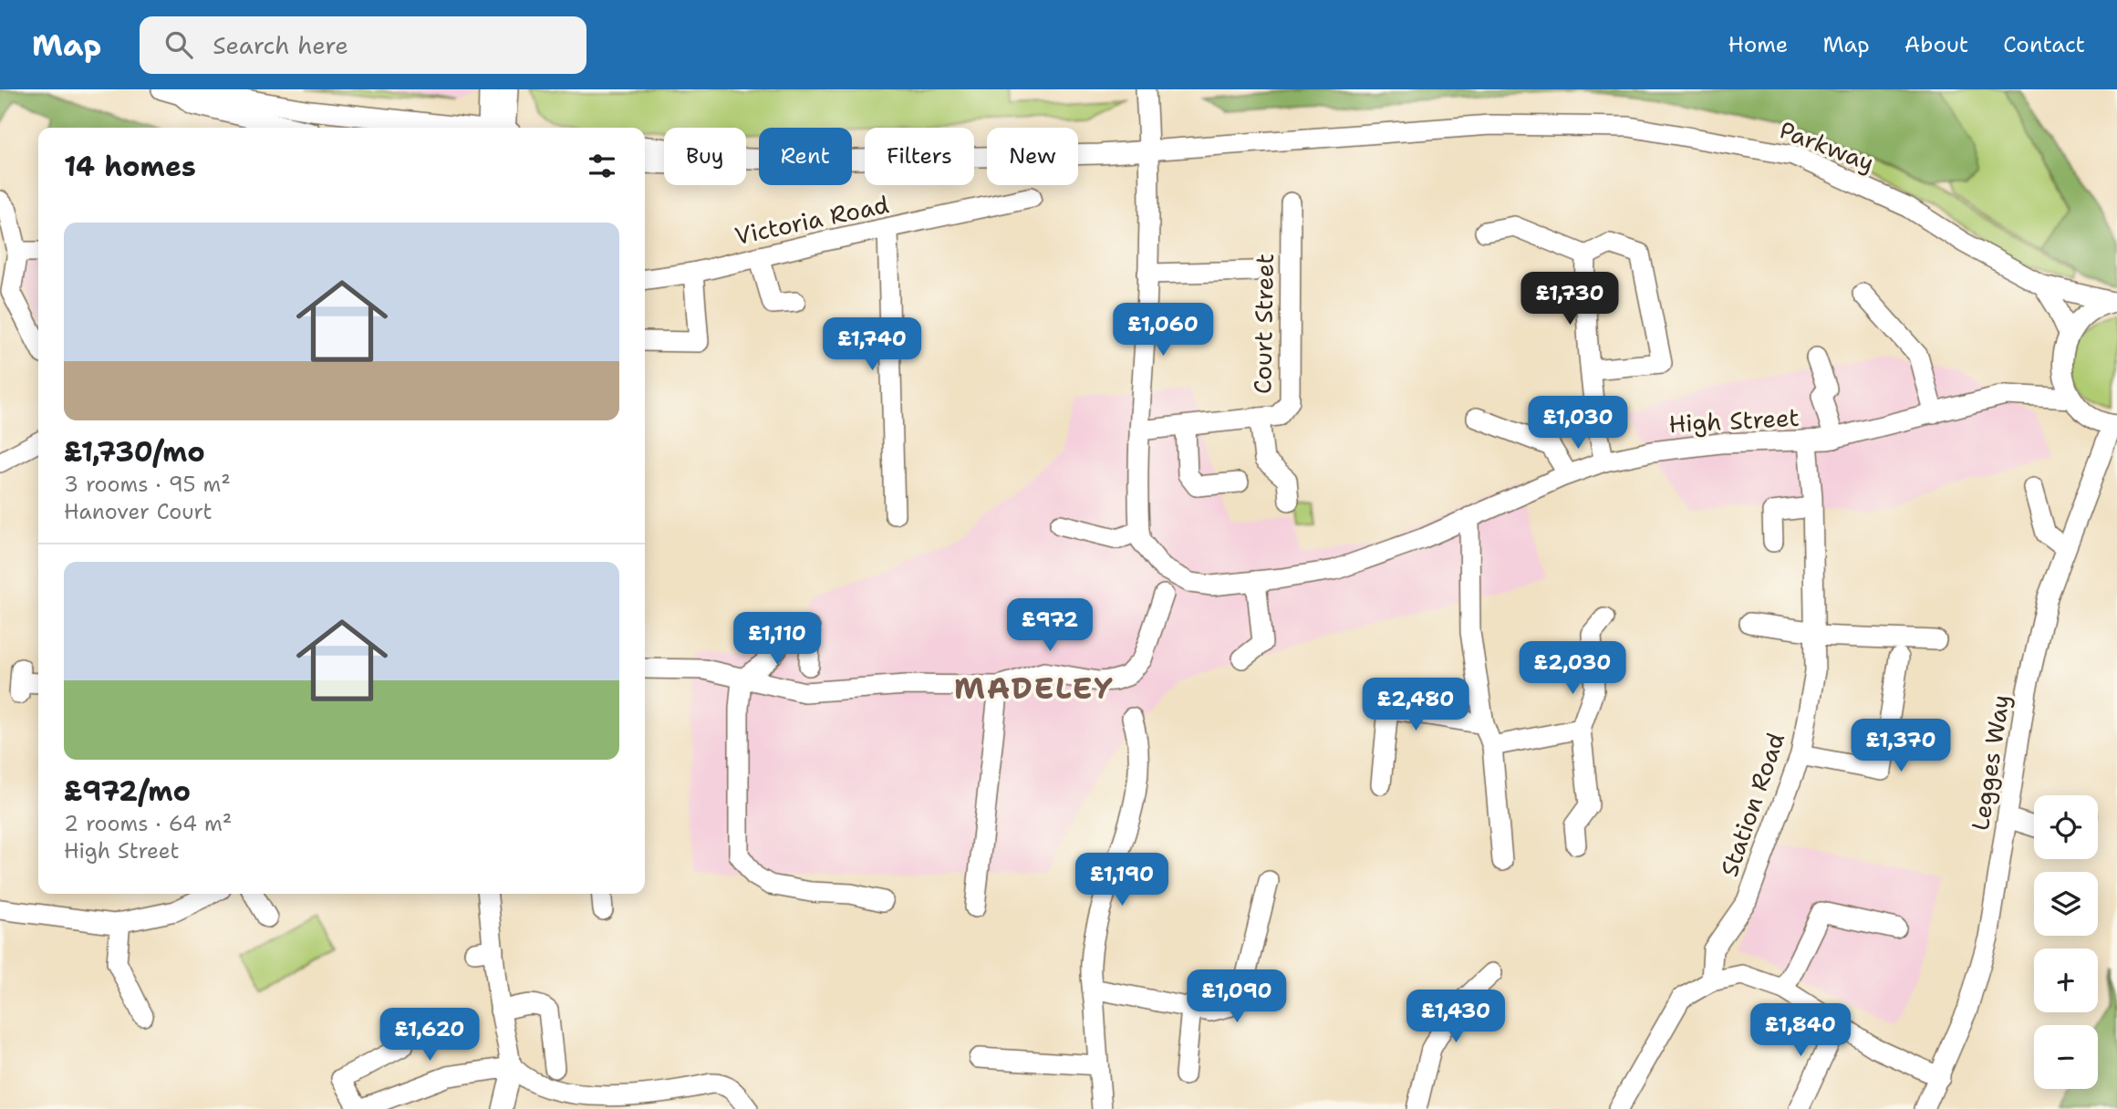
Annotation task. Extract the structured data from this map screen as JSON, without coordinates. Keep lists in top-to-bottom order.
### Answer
{
  "streets": {
    "street": [
      "Parkway",
      "Victoria Road",
      "Court Street",
      "High Street",
      "Legges Way",
      "Station Road"
    ]
  },
  "crossings": [
    ["High Street", "Station Road"]
  ],
  "districts": ["MADELEY"],
  "page": {
    "header": "Map",
    "search": "Search here",
    "nav": [
      "Home",
      "Map",
      "About",
      "Contact"
    ],
    "chip": [
      "Buy",
      "Rent",
      "Filters",
      "New"
    ],
    "heading": "14 homes",
    "list": [
      {
        "name": "£1,730/mo",
        "note": "3 rooms · 95 m² · Hanover Court"
      },
      {
        "name": "£972/mo",
        "note": "2 rooms · 64 m² · High Street"
      }
    ],
    "price": [
      "£1,730",
      "£1,060",
      "£1,740",
      "£1,030",
      "£972",
      "£1,110",
      "£2,030",
      "£2,480",
      "£1,370",
      "£1,190",
      "£1,090",
      "£1,430",
      "£1,840",
      "£1,620"
    ],
    "map_buttons": ["+", "−"]
  }
}
